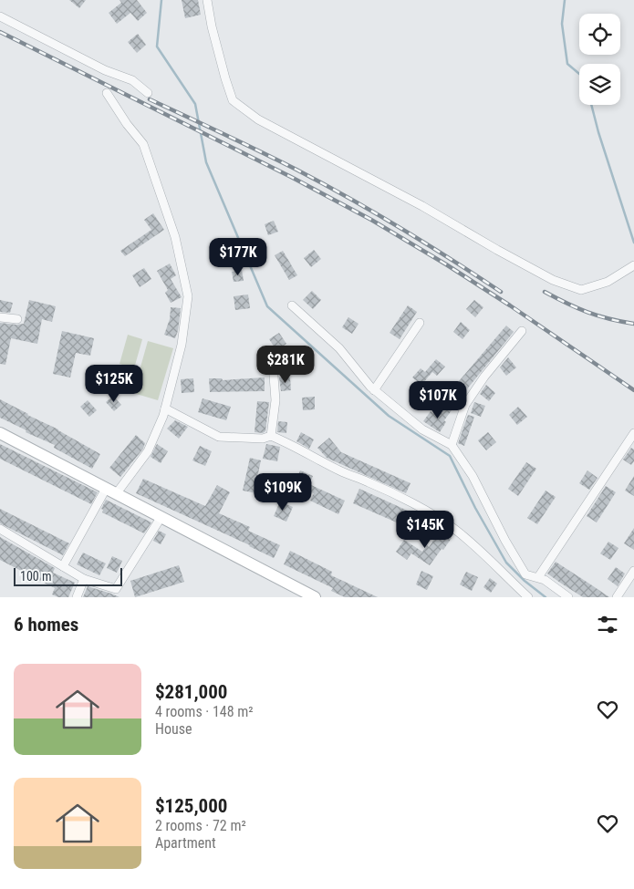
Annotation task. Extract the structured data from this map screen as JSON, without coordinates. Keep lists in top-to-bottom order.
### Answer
{
  "scale_bar": "100 m",
  "page": {
    "price": [
      "$177K",
      "$281K",
      "$125K",
      "$107K",
      "$109K",
      "$145K"
    ],
    "scale": "100 m",
    "heading": "6 homes",
    "list": [
      {
        "name": "$281,000",
        "note": "4 rooms · 148 m² · House"
      },
      {
        "name": "$125,000",
        "note": "2 rooms · 72 m² · Apartment"
      }
    ]
  }
}
